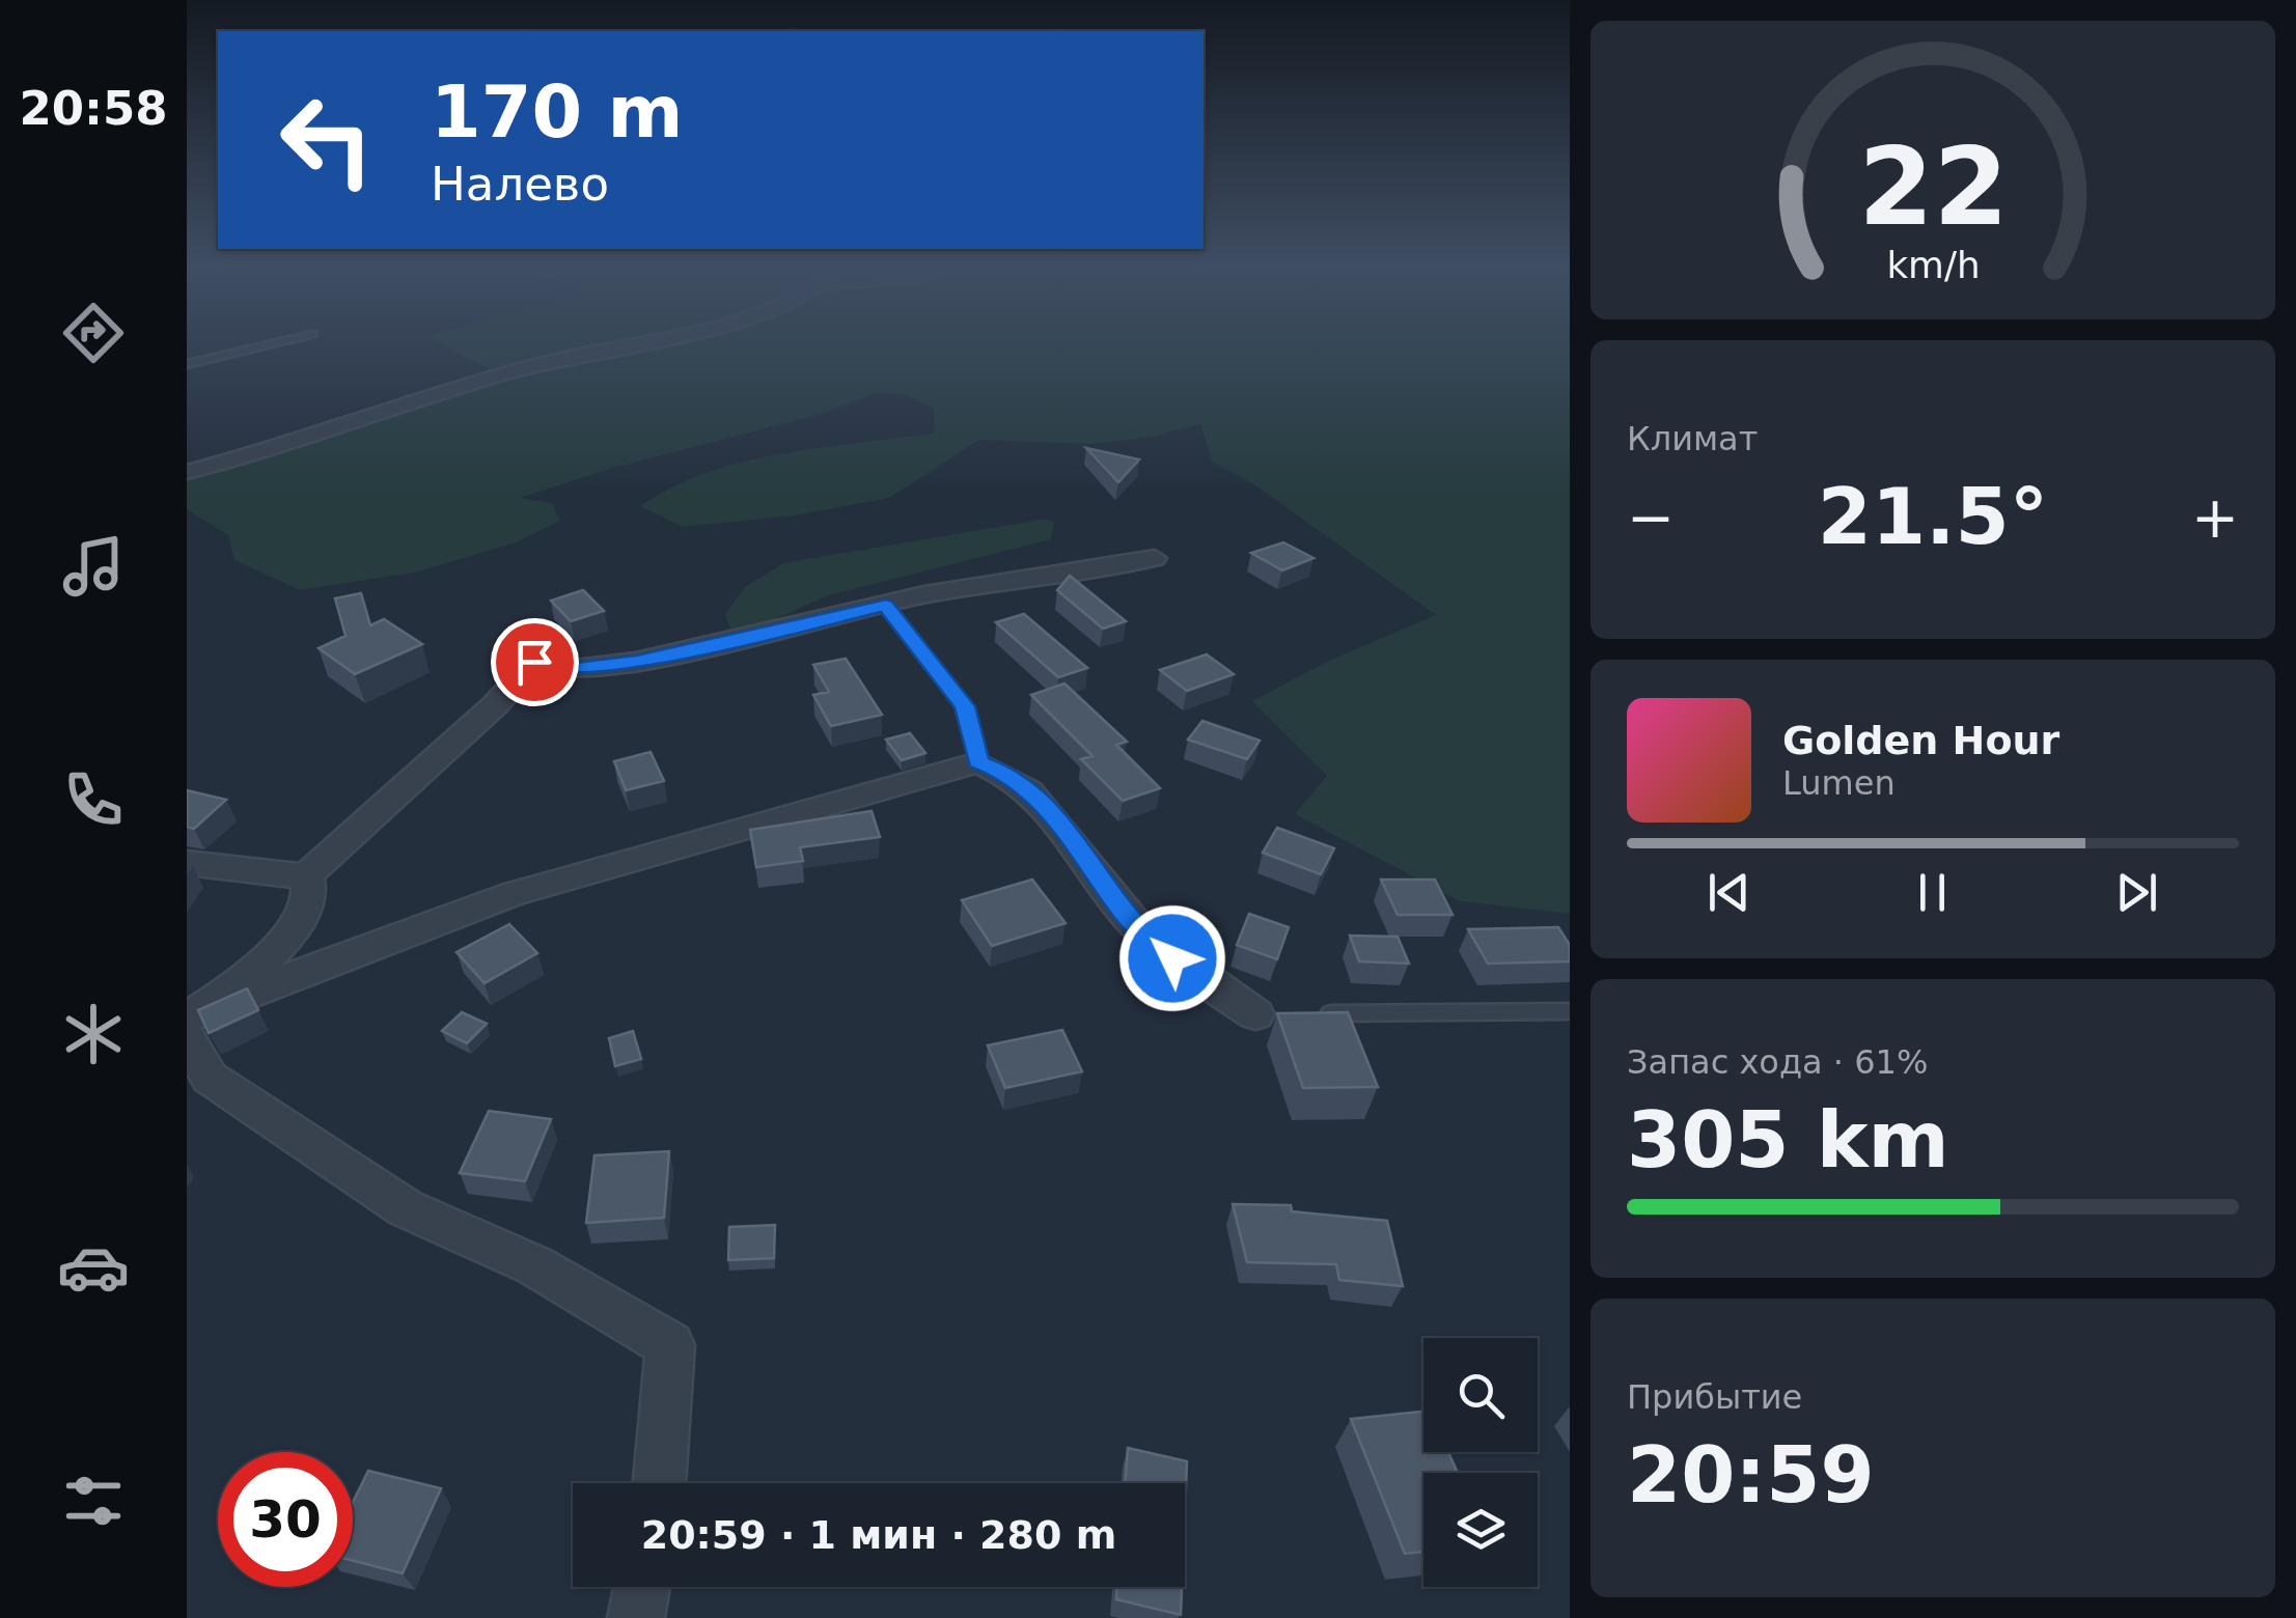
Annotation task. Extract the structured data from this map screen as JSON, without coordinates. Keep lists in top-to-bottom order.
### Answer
{
  "page": {
    "tabs": "20:58",
    "turn": ["170 m", "Налево"],
    "tile": [
      "Климат",
      ["Запас хода · 61%", "305 km"],
      ["Прибытие", "20:59"]
    ],
    "heat": ["−", "21.5°", "+"],
    "song": ["Golden Hour", "Lumen"],
    "limit": "30",
    "trip": "20:59 · 1 мин · 280 m",
    "gauge": ["22", "km/h"]
  }
}
